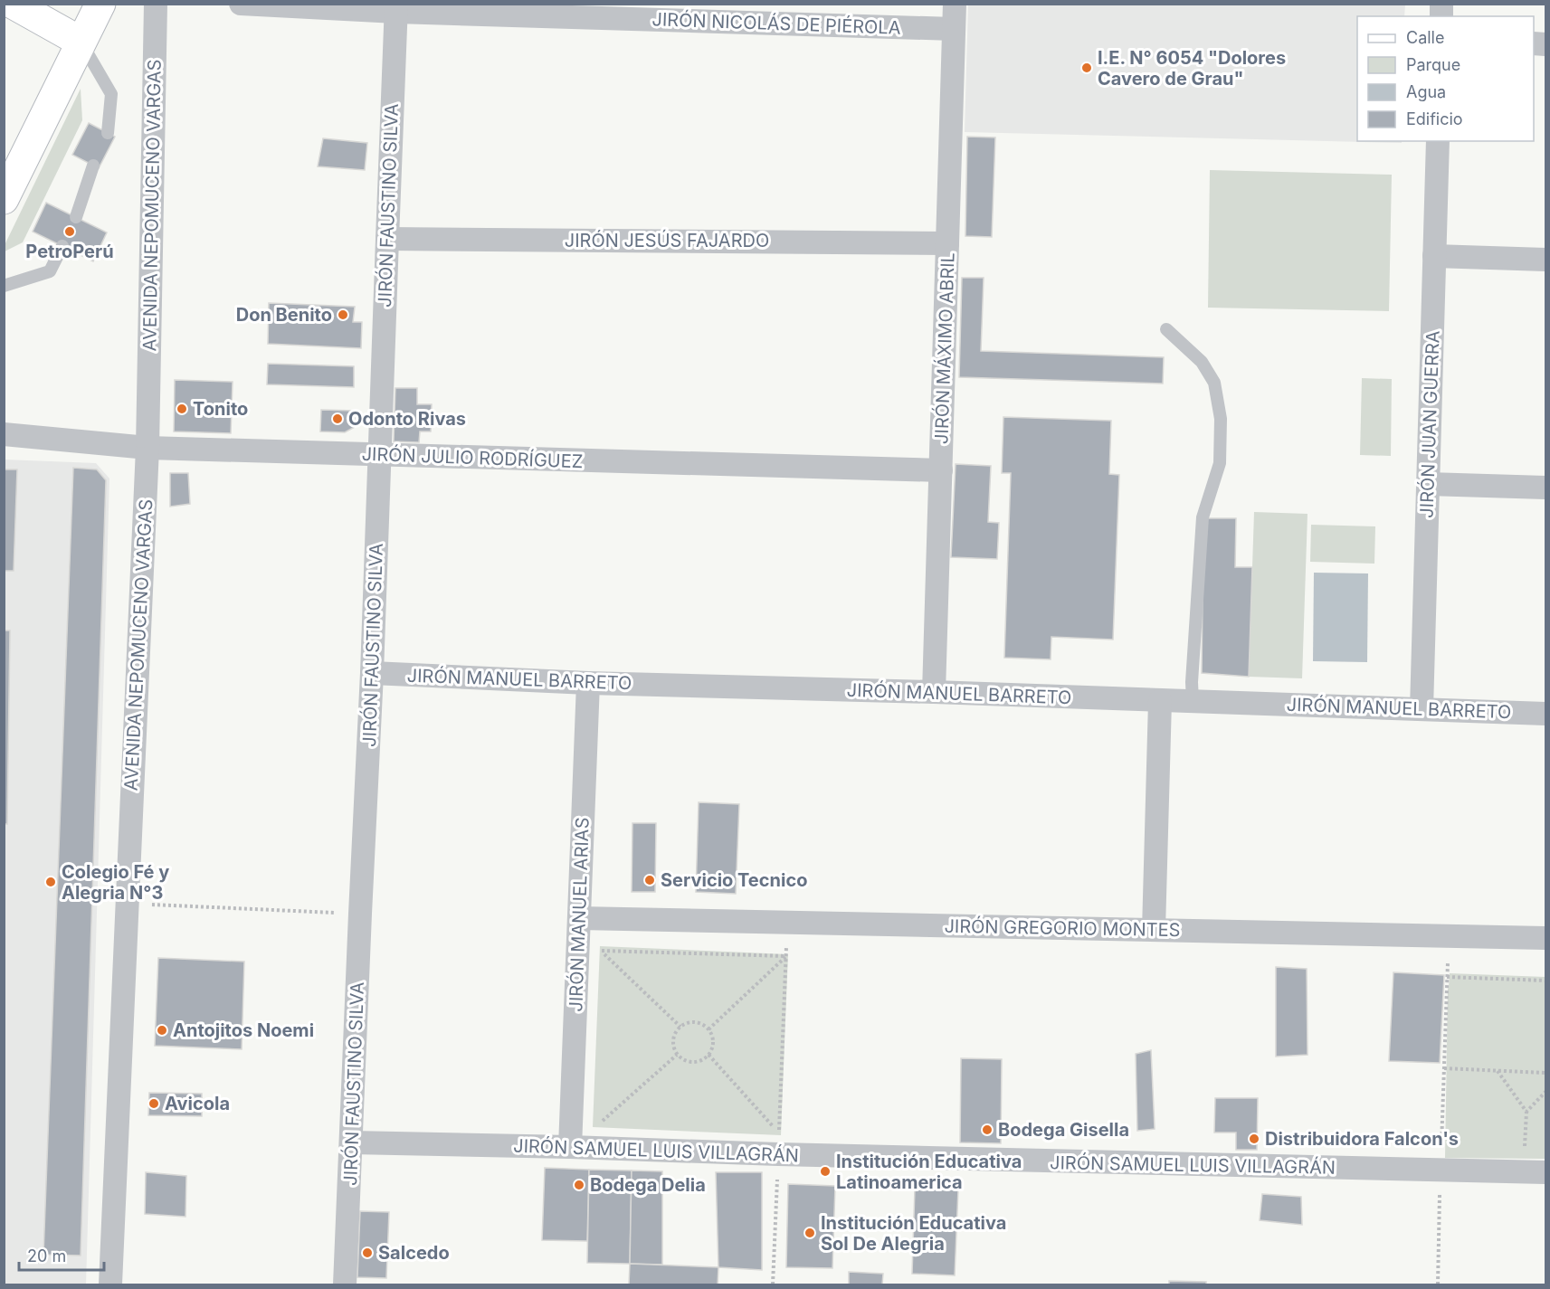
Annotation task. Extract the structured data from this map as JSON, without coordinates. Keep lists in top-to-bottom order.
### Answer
{
  "streets": {
    "street": [
      "JIRÓN NICOLÁS DE PIÉROLA",
      "AVENIDA NEPOMUCENO VARGAS",
      "JIRÓN FAUSTINO SILVA",
      "JIRÓN JESÚS FAJARDO",
      "JIRÓN MÁXIMO ABRIL",
      "JIRÓN JUAN GUERRA",
      "JIRÓN JULIO RODRÍGUEZ",
      "JIRÓN MANUEL BARRETO",
      "JIRÓN MANUEL ARIAS",
      "JIRÓN GREGORIO MONTES",
      "JIRÓN SAMUEL LUIS VILLAGRÁN"
    ]
  },
  "crossings": [
    ["JIRÓN NICOLÁS DE PIÉROLA", "JIRÓN FAUSTINO SILVA"],
    ["JIRÓN NICOLÁS DE PIÉROLA", "JIRÓN MÁXIMO ABRIL"],
    ["AVENIDA NEPOMUCENO VARGAS", "JIRÓN JULIO RODRÍGUEZ"],
    ["JIRÓN FAUSTINO SILVA", "JIRÓN JESÚS FAJARDO"],
    ["JIRÓN FAUSTINO SILVA", "JIRÓN JULIO RODRÍGUEZ"],
    ["JIRÓN FAUSTINO SILVA", "JIRÓN MANUEL BARRETO"],
    ["JIRÓN FAUSTINO SILVA", "JIRÓN SAMUEL LUIS VILLAGRÁN"],
    ["JIRÓN JESÚS FAJARDO", "JIRÓN MÁXIMO ABRIL"],
    ["JIRÓN MÁXIMO ABRIL", "JIRÓN JULIO RODRÍGUEZ"],
    ["JIRÓN MÁXIMO ABRIL", "JIRÓN MANUEL BARRETO"],
    ["JIRÓN JUAN GUERRA", "JIRÓN MANUEL BARRETO"],
    ["JIRÓN MANUEL BARRETO", "JIRÓN MANUEL ARIAS"],
    ["JIRÓN MANUEL ARIAS", "JIRÓN GREGORIO MONTES"],
    ["JIRÓN MANUEL ARIAS", "JIRÓN SAMUEL LUIS VILLAGRÁN"]
  ],
  "places": [
    "I.E. N° 6054 \"Dolores Cavero de Grau\"",
    "PetroPerú",
    "Don Benito",
    "Tonito",
    "Odonto Rivas",
    "Servicio Tecnico",
    "Colegio Fé y Alegria N°3",
    "Antojitos Noemi",
    "Avicola",
    "Bodega Gisella",
    "Distribuidora Falcon's",
    "Institución Educativa Latinoamerica",
    "Bodega Delia",
    "Institución Educativa Sol De Alegria",
    "Salcedo"
  ],
  "legend": [
    "Calle",
    "Parque",
    "Agua",
    "Edificio"
  ],
  "scale_bar": "20 m"
}
